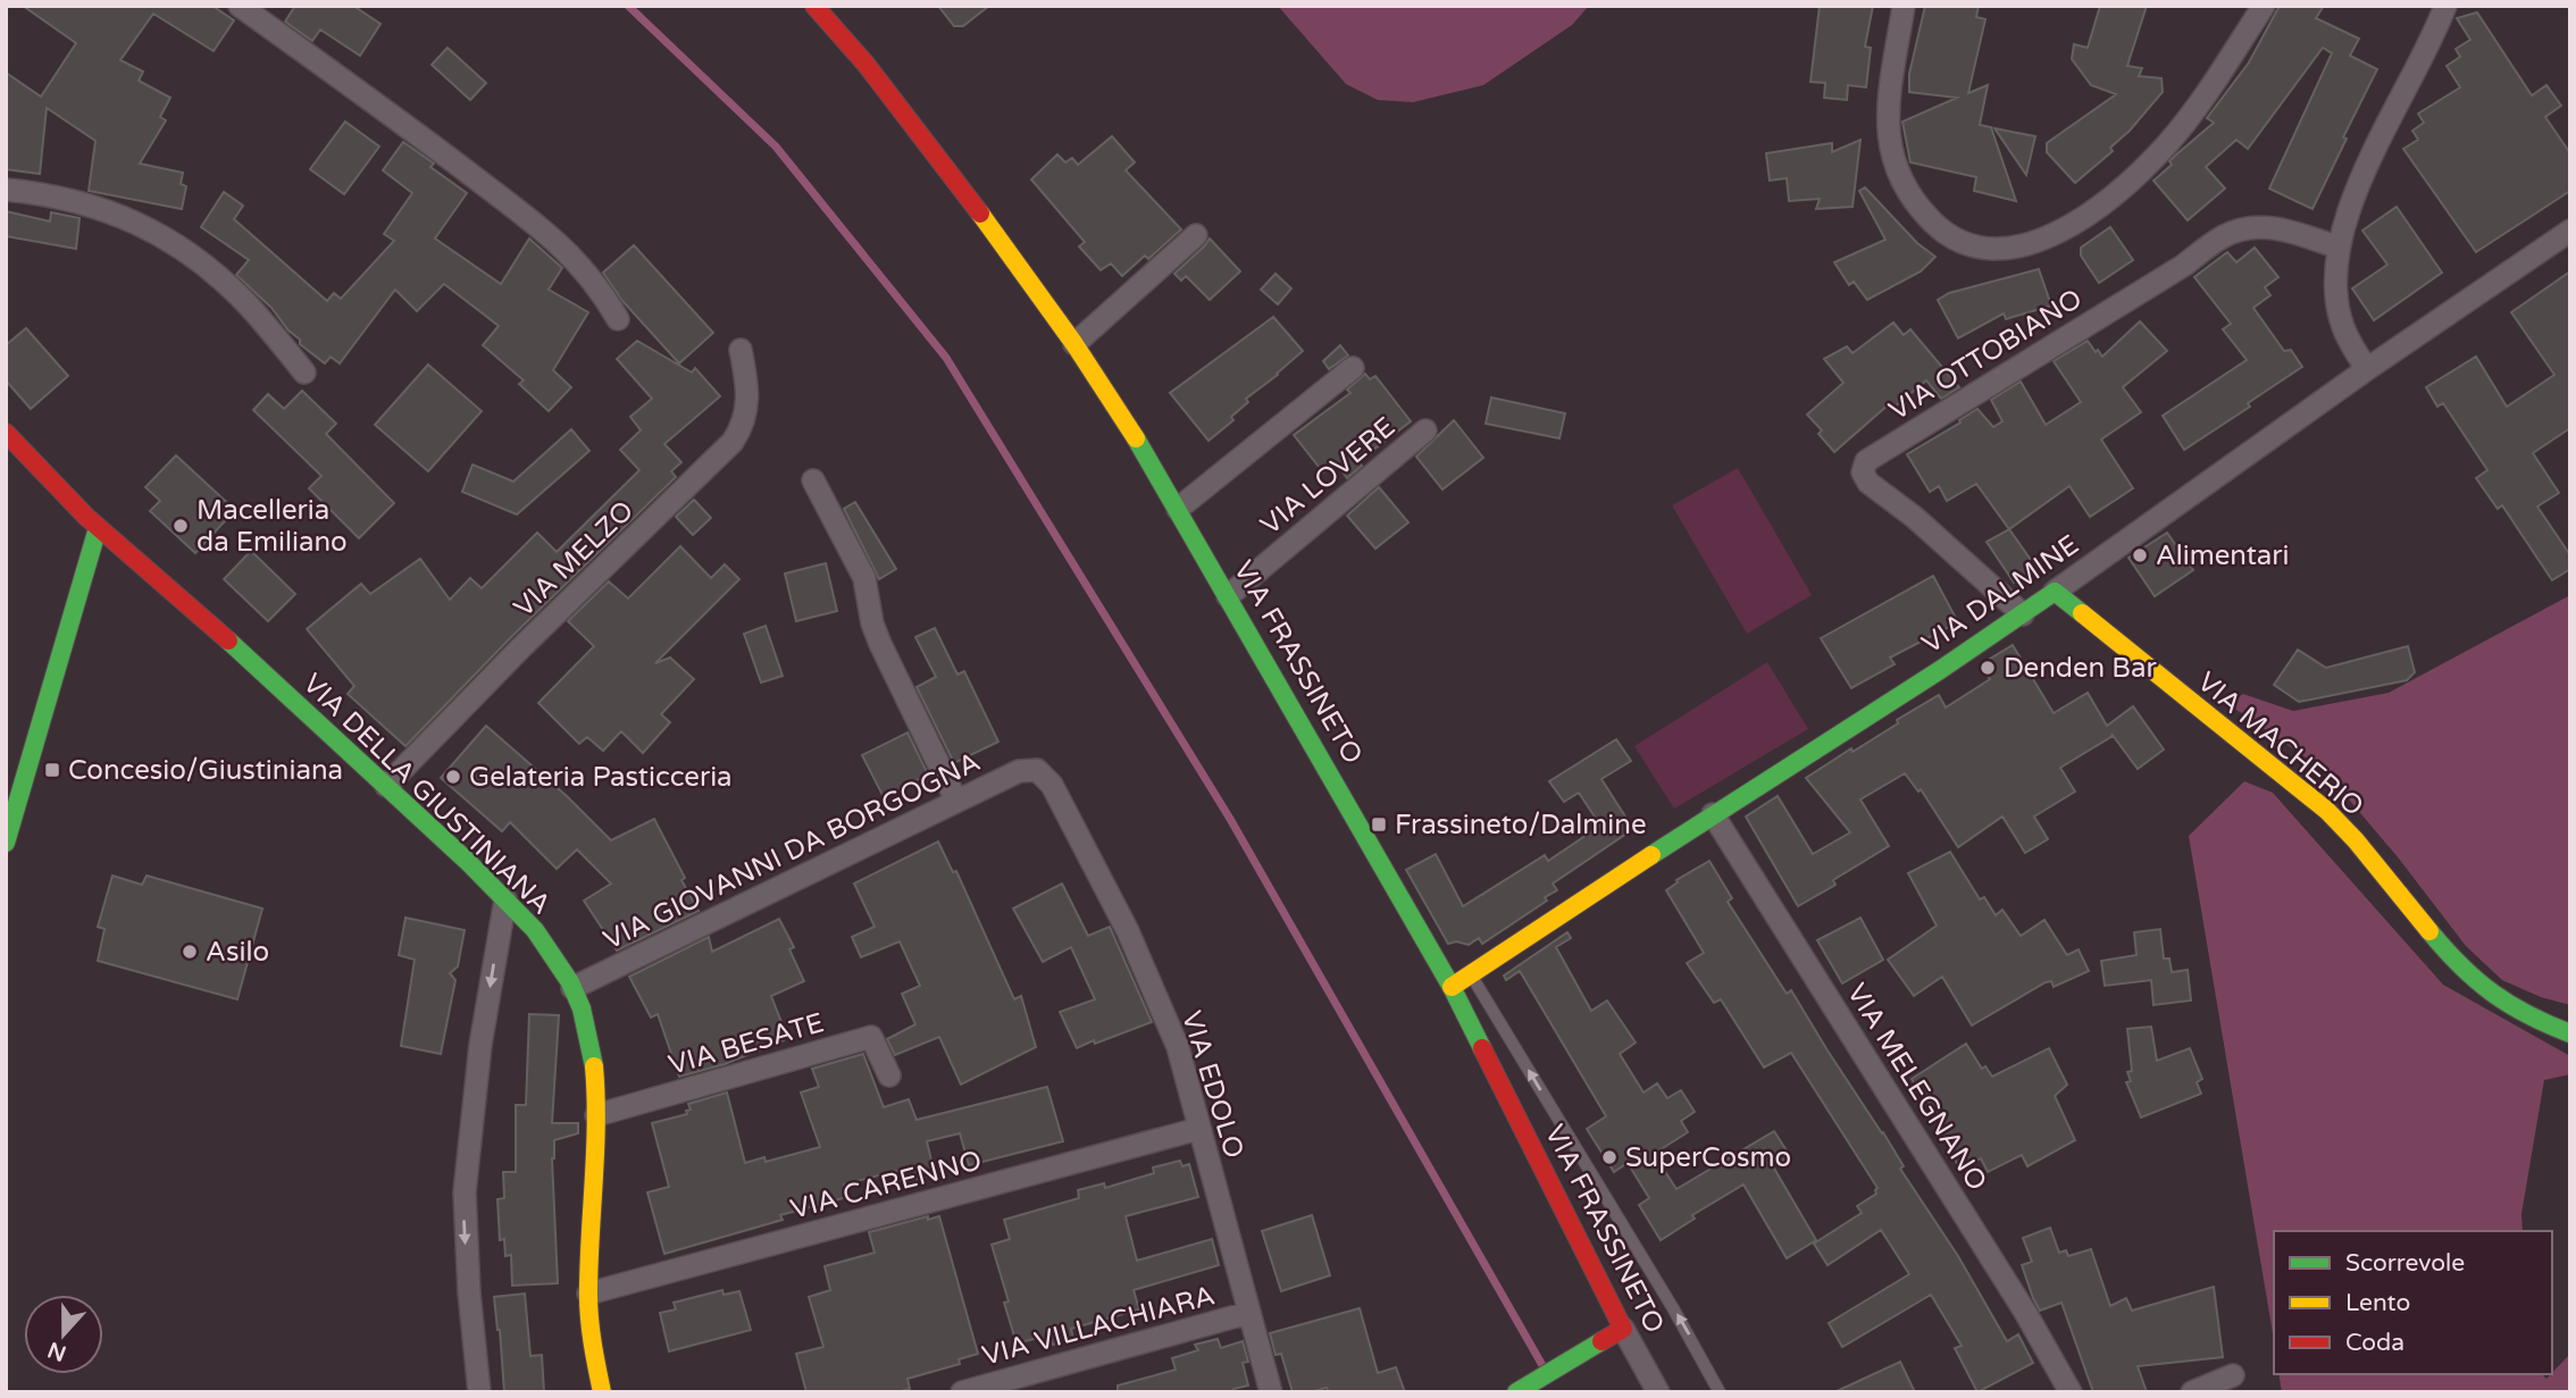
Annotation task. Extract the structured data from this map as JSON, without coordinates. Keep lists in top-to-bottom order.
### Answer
{
  "streets": {
    "street": [
      "VIA OTTOBIANO",
      "VIA LOVERE",
      "VIA MELZO",
      "VIA DALMINE",
      "VIA FRASSINETO",
      "VIA MACHERIO",
      "VIA DELLA GIUSTINIANA",
      "VIA GIOVANNI DA BORGOGNA",
      "VIA BESATE",
      "VIA EDOLO",
      "VIA MELEGNANO",
      "VIA CARENNO",
      "VIA VILLACHIARA"
    ]
  },
  "crossings": [
    ["VIA OTTOBIANO", "VIA DALMINE"],
    ["VIA LOVERE", "VIA FRASSINETO"],
    ["VIA MELZO", "VIA DELLA GIUSTINIANA"],
    ["VIA DALMINE", "VIA FRASSINETO"],
    ["VIA DALMINE", "VIA MACHERIO"],
    ["VIA DALMINE", "VIA MELEGNANO"],
    ["VIA DELLA GIUSTINIANA", "VIA GIOVANNI DA BORGOGNA"],
    ["VIA DELLA GIUSTINIANA", "VIA BESATE"],
    ["VIA DELLA GIUSTINIANA", "VIA CARENNO"],
    ["VIA GIOVANNI DA BORGOGNA", "VIA EDOLO"],
    ["VIA EDOLO", "VIA CARENNO"],
    ["VIA EDOLO", "VIA VILLACHIARA"]
  ],
  "places": {
    "other": [
      "Macelleria da Emiliano",
      "Alimentari",
      "Denden Bar",
      "Gelateria Pasticceria",
      "Asilo",
      "SuperCosmo"
    ],
    "transit": ["Concesio/Giustiniana", "Frassineto/Dalmine"]
  },
  "legend": ["Scorrevole", "Lento", "Coda"],
  "north": "bottom"
}
